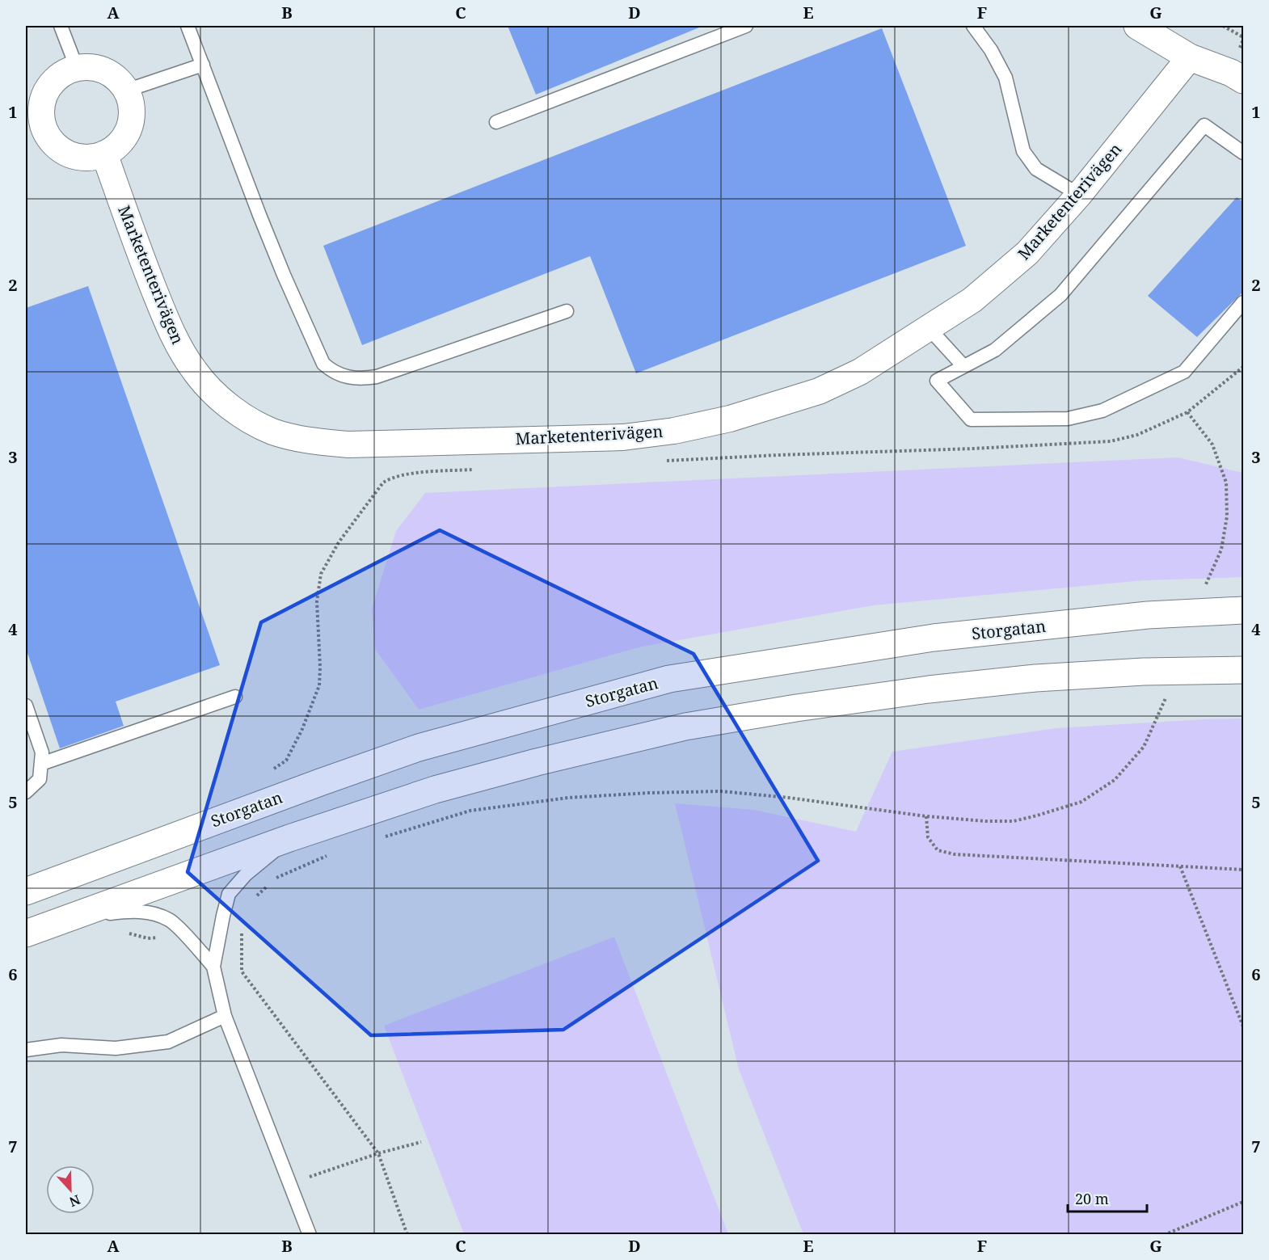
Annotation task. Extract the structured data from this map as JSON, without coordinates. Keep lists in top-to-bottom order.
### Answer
{
  "streets": {
    "main road": ["Storgatan"],
    "street": ["Marketenterivägen"]
  },
  "scale_bar": "20 m",
  "north": "bottom",
  "grid": {
    "columns": [
      "A",
      "B",
      "C",
      "D",
      "E",
      "F",
      "G"
    ],
    "rows": [
      "1",
      "2",
      "3",
      "4",
      "5",
      "6",
      "7"
    ]
  }
}
